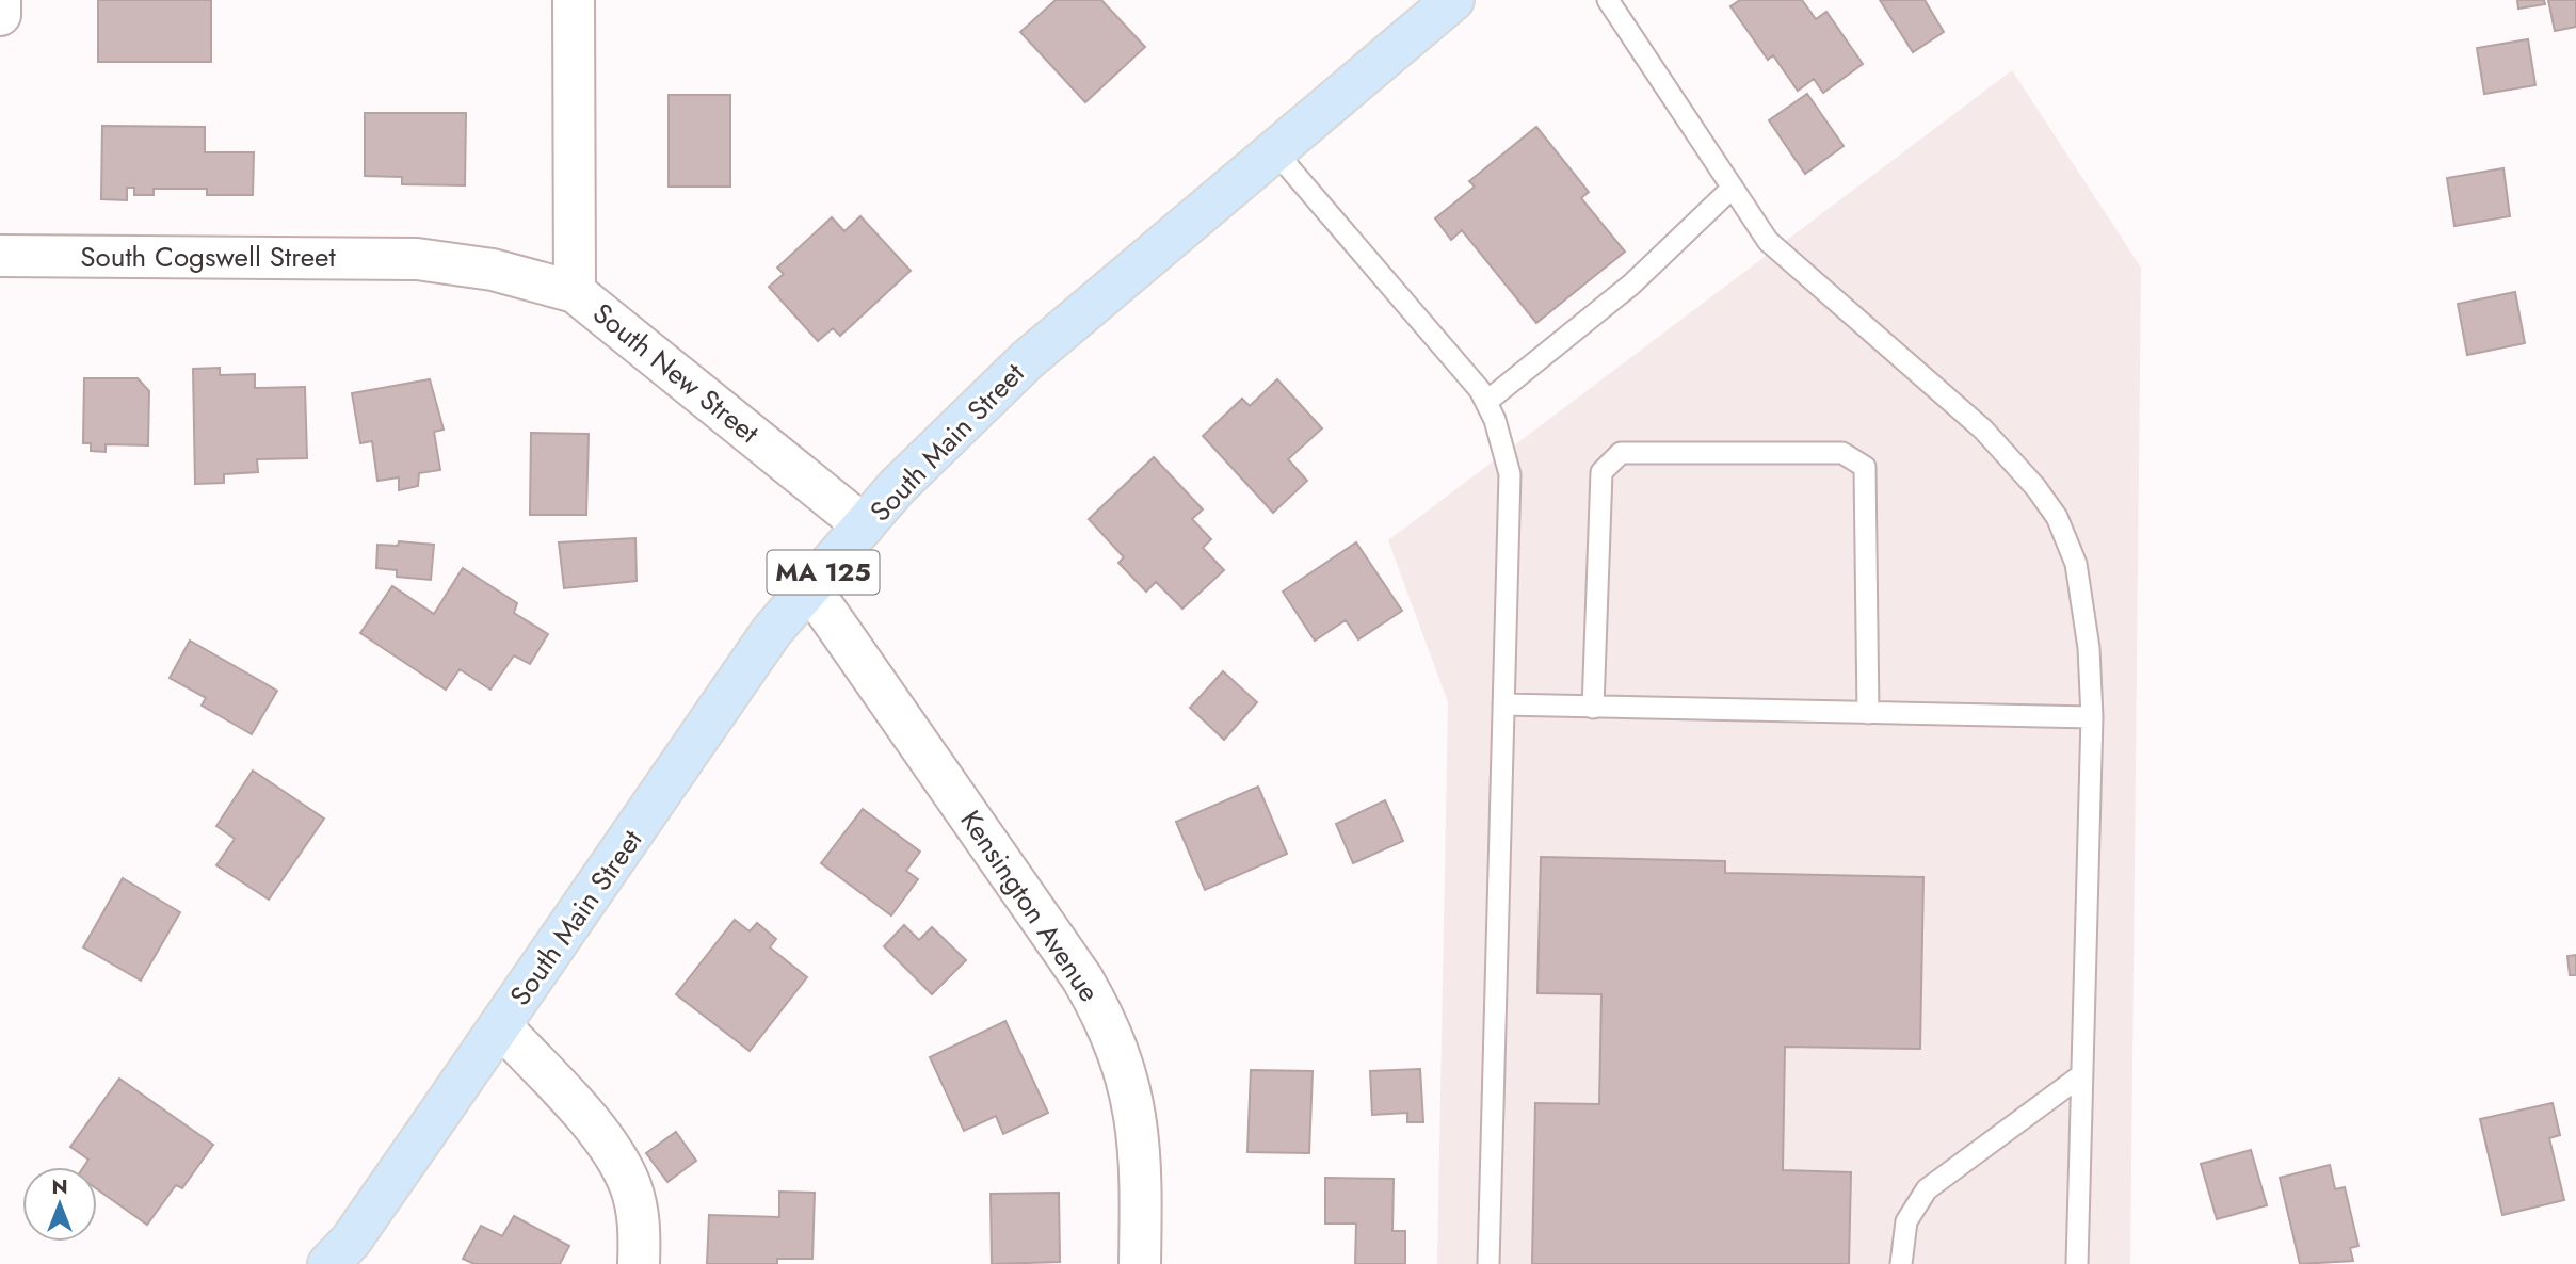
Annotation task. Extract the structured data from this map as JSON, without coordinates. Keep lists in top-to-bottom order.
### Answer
{
  "streets": {
    "main road": ["South Main Street", "MA 125"],
    "street": ["South Cogswell Street", "South New Street", "Kensington Avenue"]
  },
  "crossings": [
    ["South Cogswell Street", "South New Street"],
    ["South New Street", "South Main Street"],
    ["South Main Street", "Kensington Avenue"]
  ],
  "north": "top"
}
